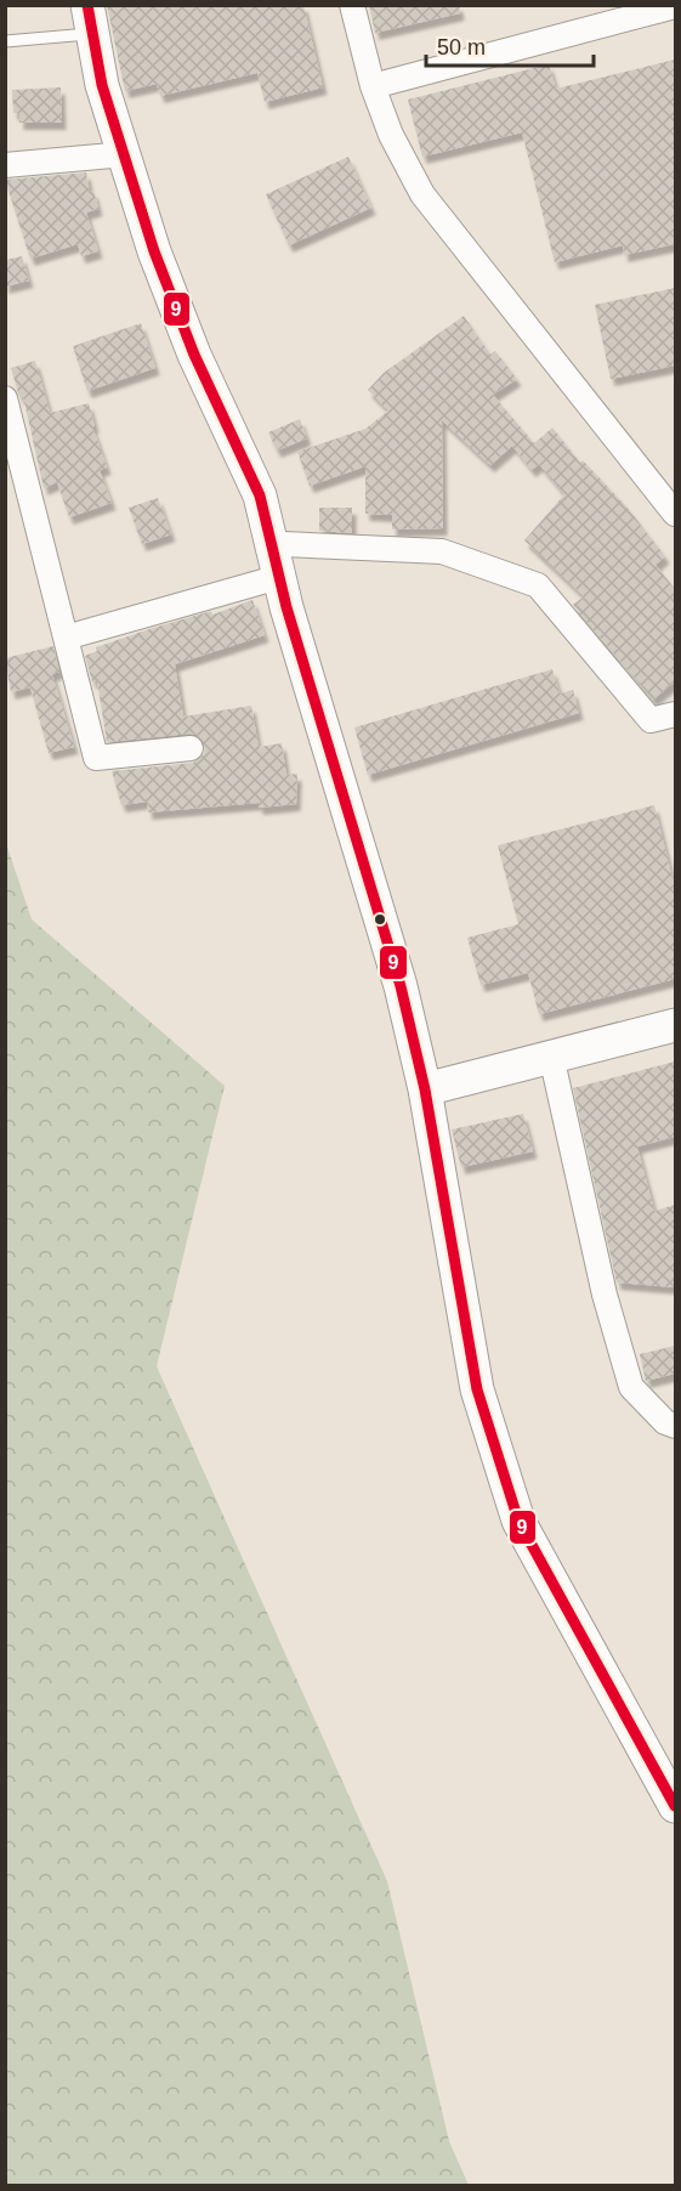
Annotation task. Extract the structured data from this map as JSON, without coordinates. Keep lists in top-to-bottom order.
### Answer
{
  "lines": ["transit line 9"],
  "scale_bar": "50 m"
}
